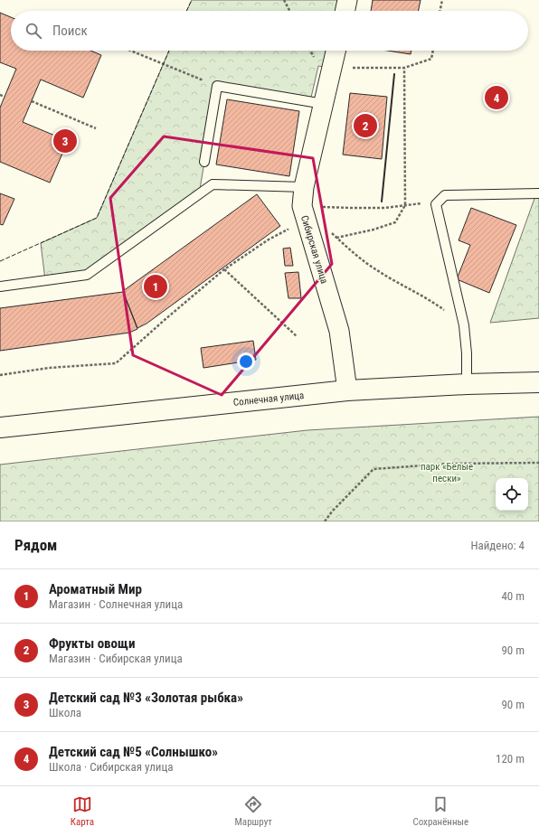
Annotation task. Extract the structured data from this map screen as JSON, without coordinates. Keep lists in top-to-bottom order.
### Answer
{
  "streets": {
    "street": ["Сибирская улица", "Солнечная улица"]
  },
  "crossings": [
    ["Сибирская улица", "Солнечная улица"]
  ],
  "parks": ["парк «Белые пески»"],
  "page": {
    "search": "Поиск",
    "pins": [
      "4",
      "2",
      "3",
      "1"
    ],
    "heading": ["Рядом", "Найдено: 4"],
    "list": [
      {
        "mark": "1",
        "name": "Ароматный Мир",
        "note": "Магазин · Солнечная улица",
        "value": "40 m"
      },
      {
        "mark": "2",
        "name": "Фрукты овощи",
        "note": "Магазин · Сибирская улица",
        "value": "90 m"
      },
      {
        "mark": "3",
        "name": "Детский сад №3 «Золотая рыбка»",
        "note": "Школа",
        "value": "90 m"
      },
      {
        "mark": "4",
        "name": "Детский сад №5 «Солнышко»",
        "note": "Школа · Сибирская улица",
        "value": "120 m"
      }
    ],
    "nav": ["Карта", "Маршрут", "Сохранённые"]
  }
}
